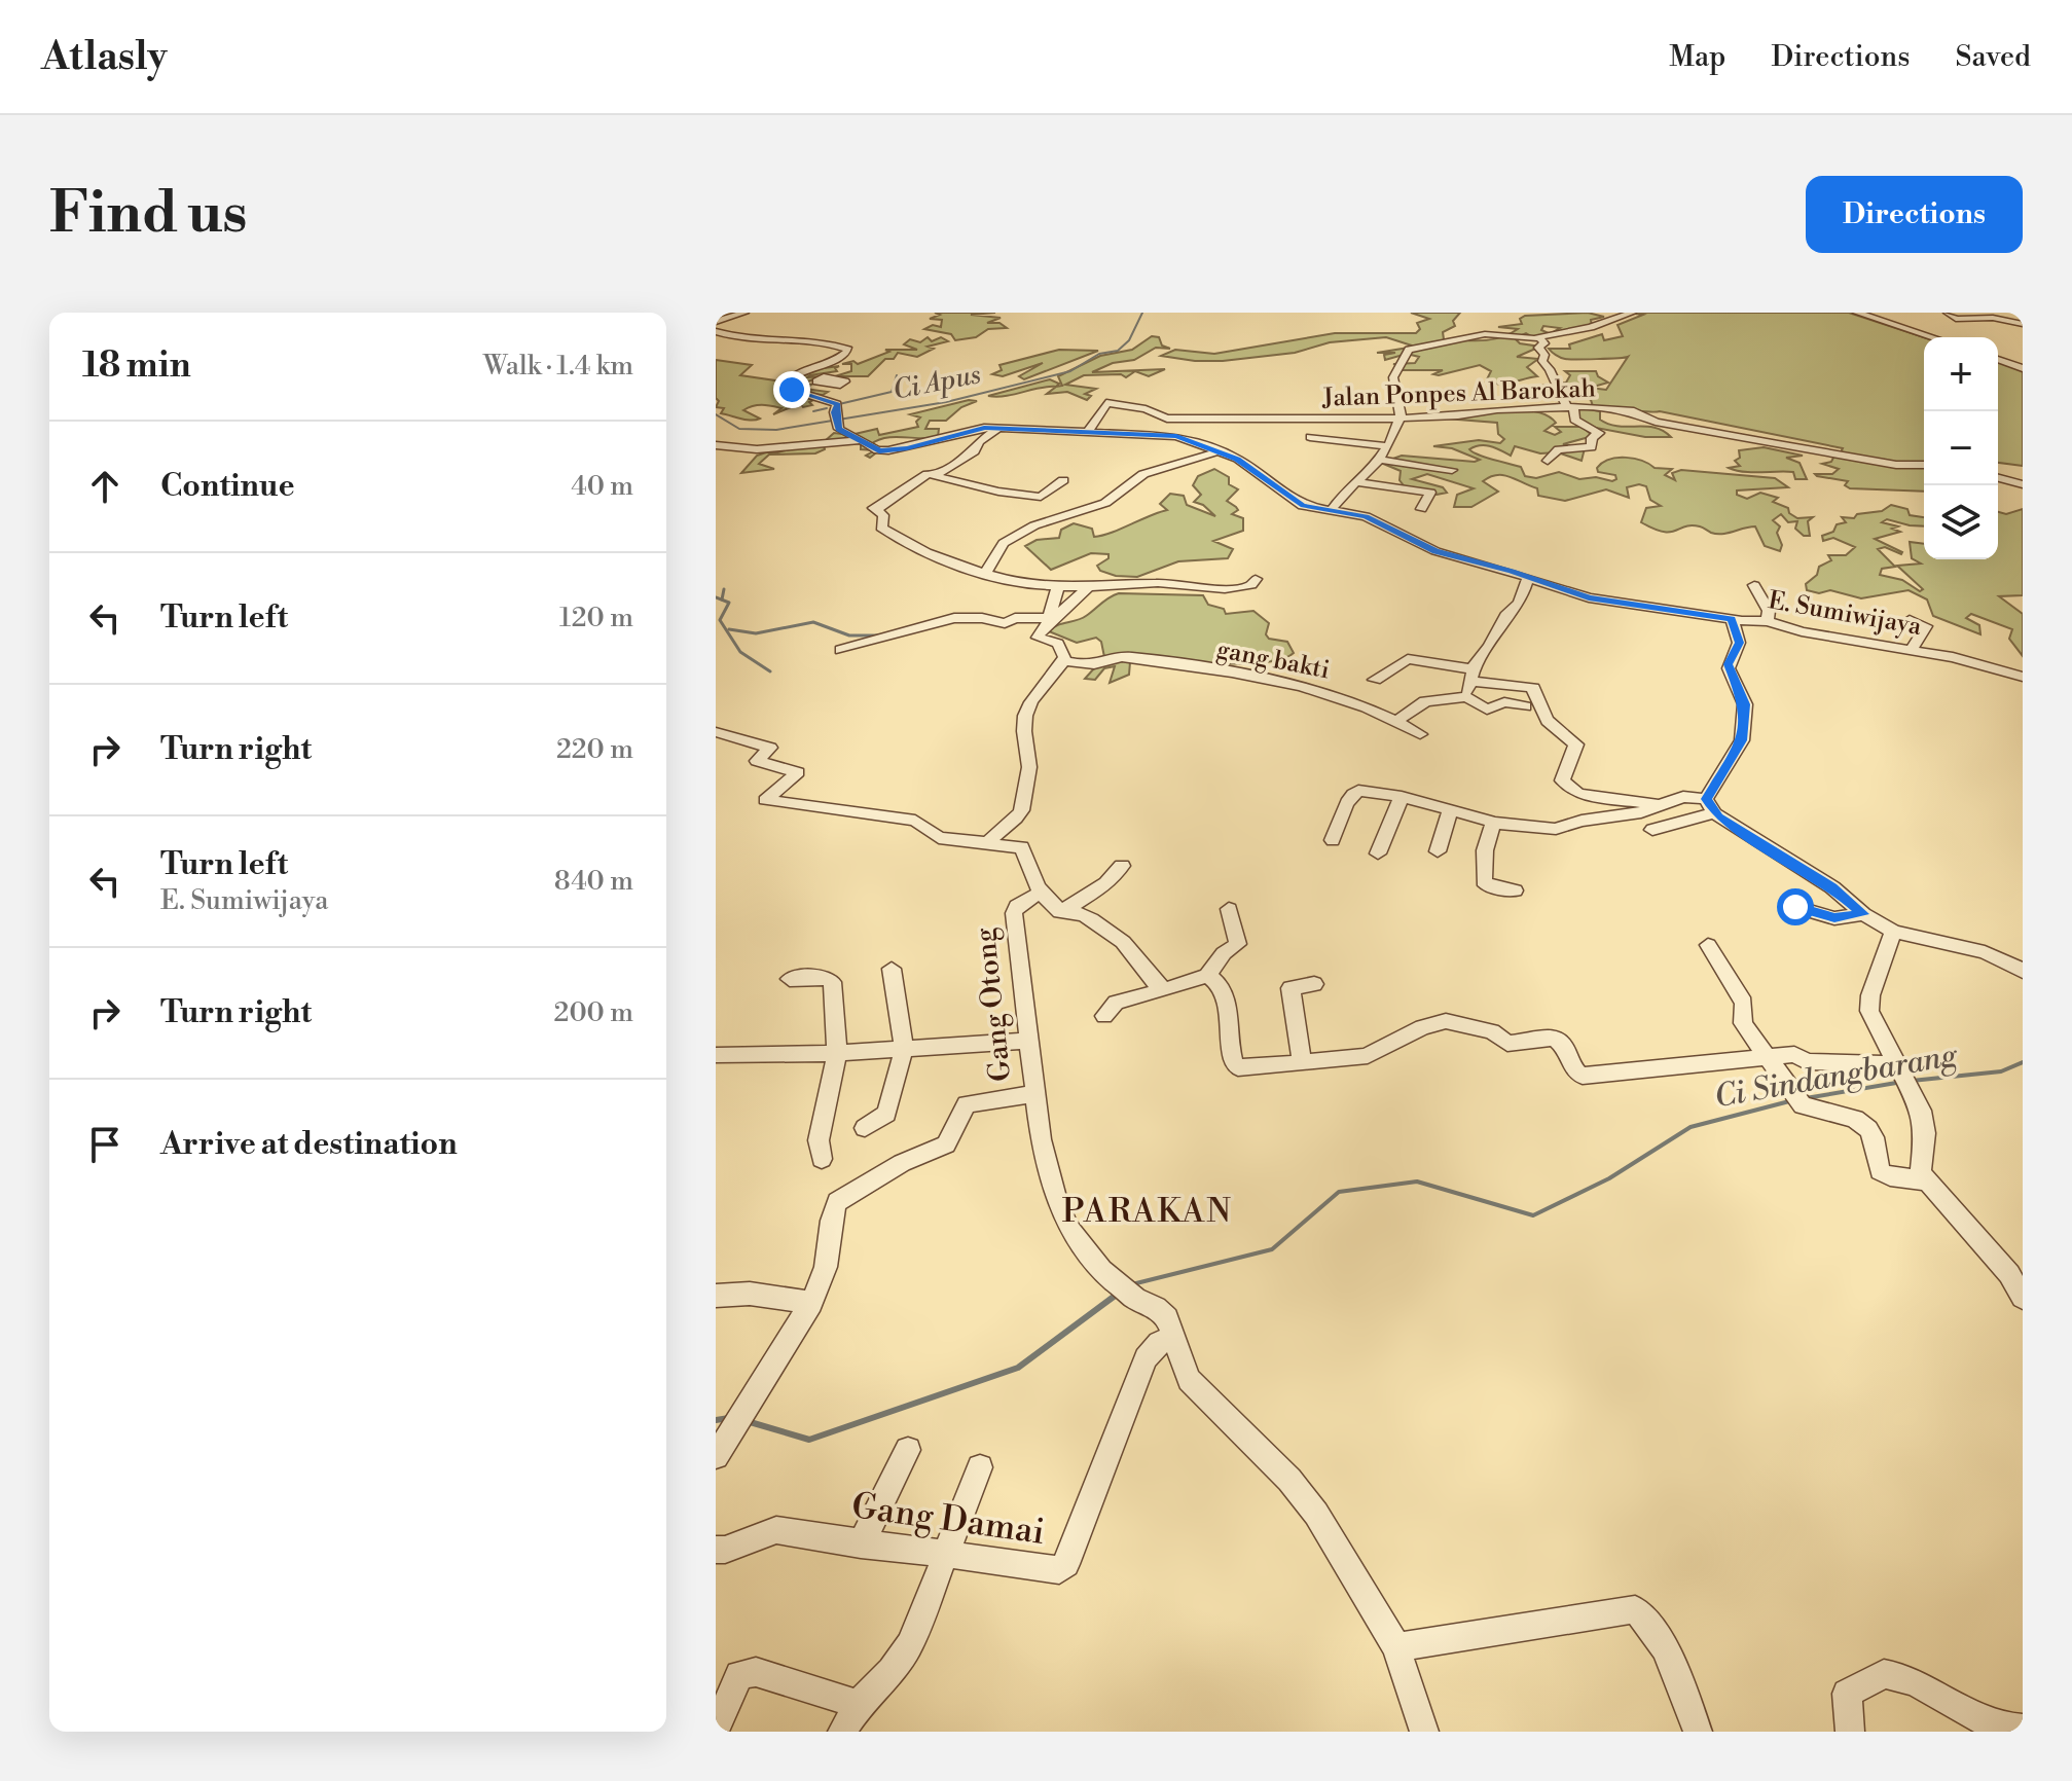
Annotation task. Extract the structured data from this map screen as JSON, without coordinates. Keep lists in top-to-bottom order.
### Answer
{
  "streets": {
    "street": [
      "Jalan Ponpes Al Barokah",
      "E. Sumiwijaya",
      "gang bakti",
      "Gang Otong",
      "Gang Damai"
    ]
  },
  "districts": ["PARAKAN"],
  "water": ["Ci Apus", "Ci Sindangbarang"],
  "page": {
    "header": "Atlasly",
    "nav": ["Map", "Directions", "Saved"],
    "buttons": "Directions",
    "title": "Find us",
    "heading": ["18 min", "Walk · 1.4 km"],
    "map_buttons": ["+", "−"],
    "list": [
      ["Continue", "40 m"],
      ["Turn left", "120 m"],
      ["Turn right", "220 m"],
      ["Turn left", "E. Sumiwijaya", "840 m"],
      ["Turn right", "200 m"],
      "Arrive at destination"
    ]
  }
}
